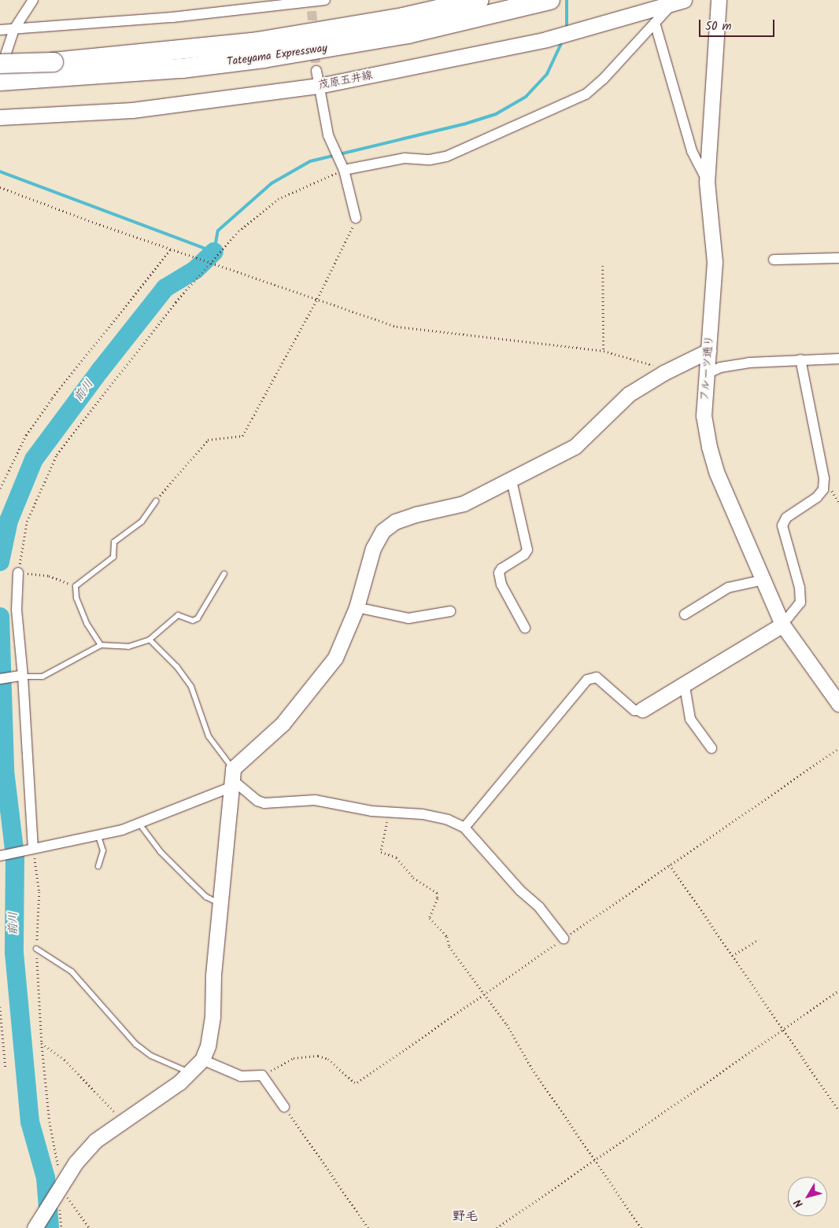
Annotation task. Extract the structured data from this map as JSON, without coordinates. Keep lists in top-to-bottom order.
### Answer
{
  "streets": {
    "highway": ["Tateyama Expressway"],
    "street": ["茂原五井線", "フルーツ通り"]
  },
  "districts": ["野毛"],
  "water": ["前川"],
  "scale_bar": "50 m",
  "north": "bottom left"
}
